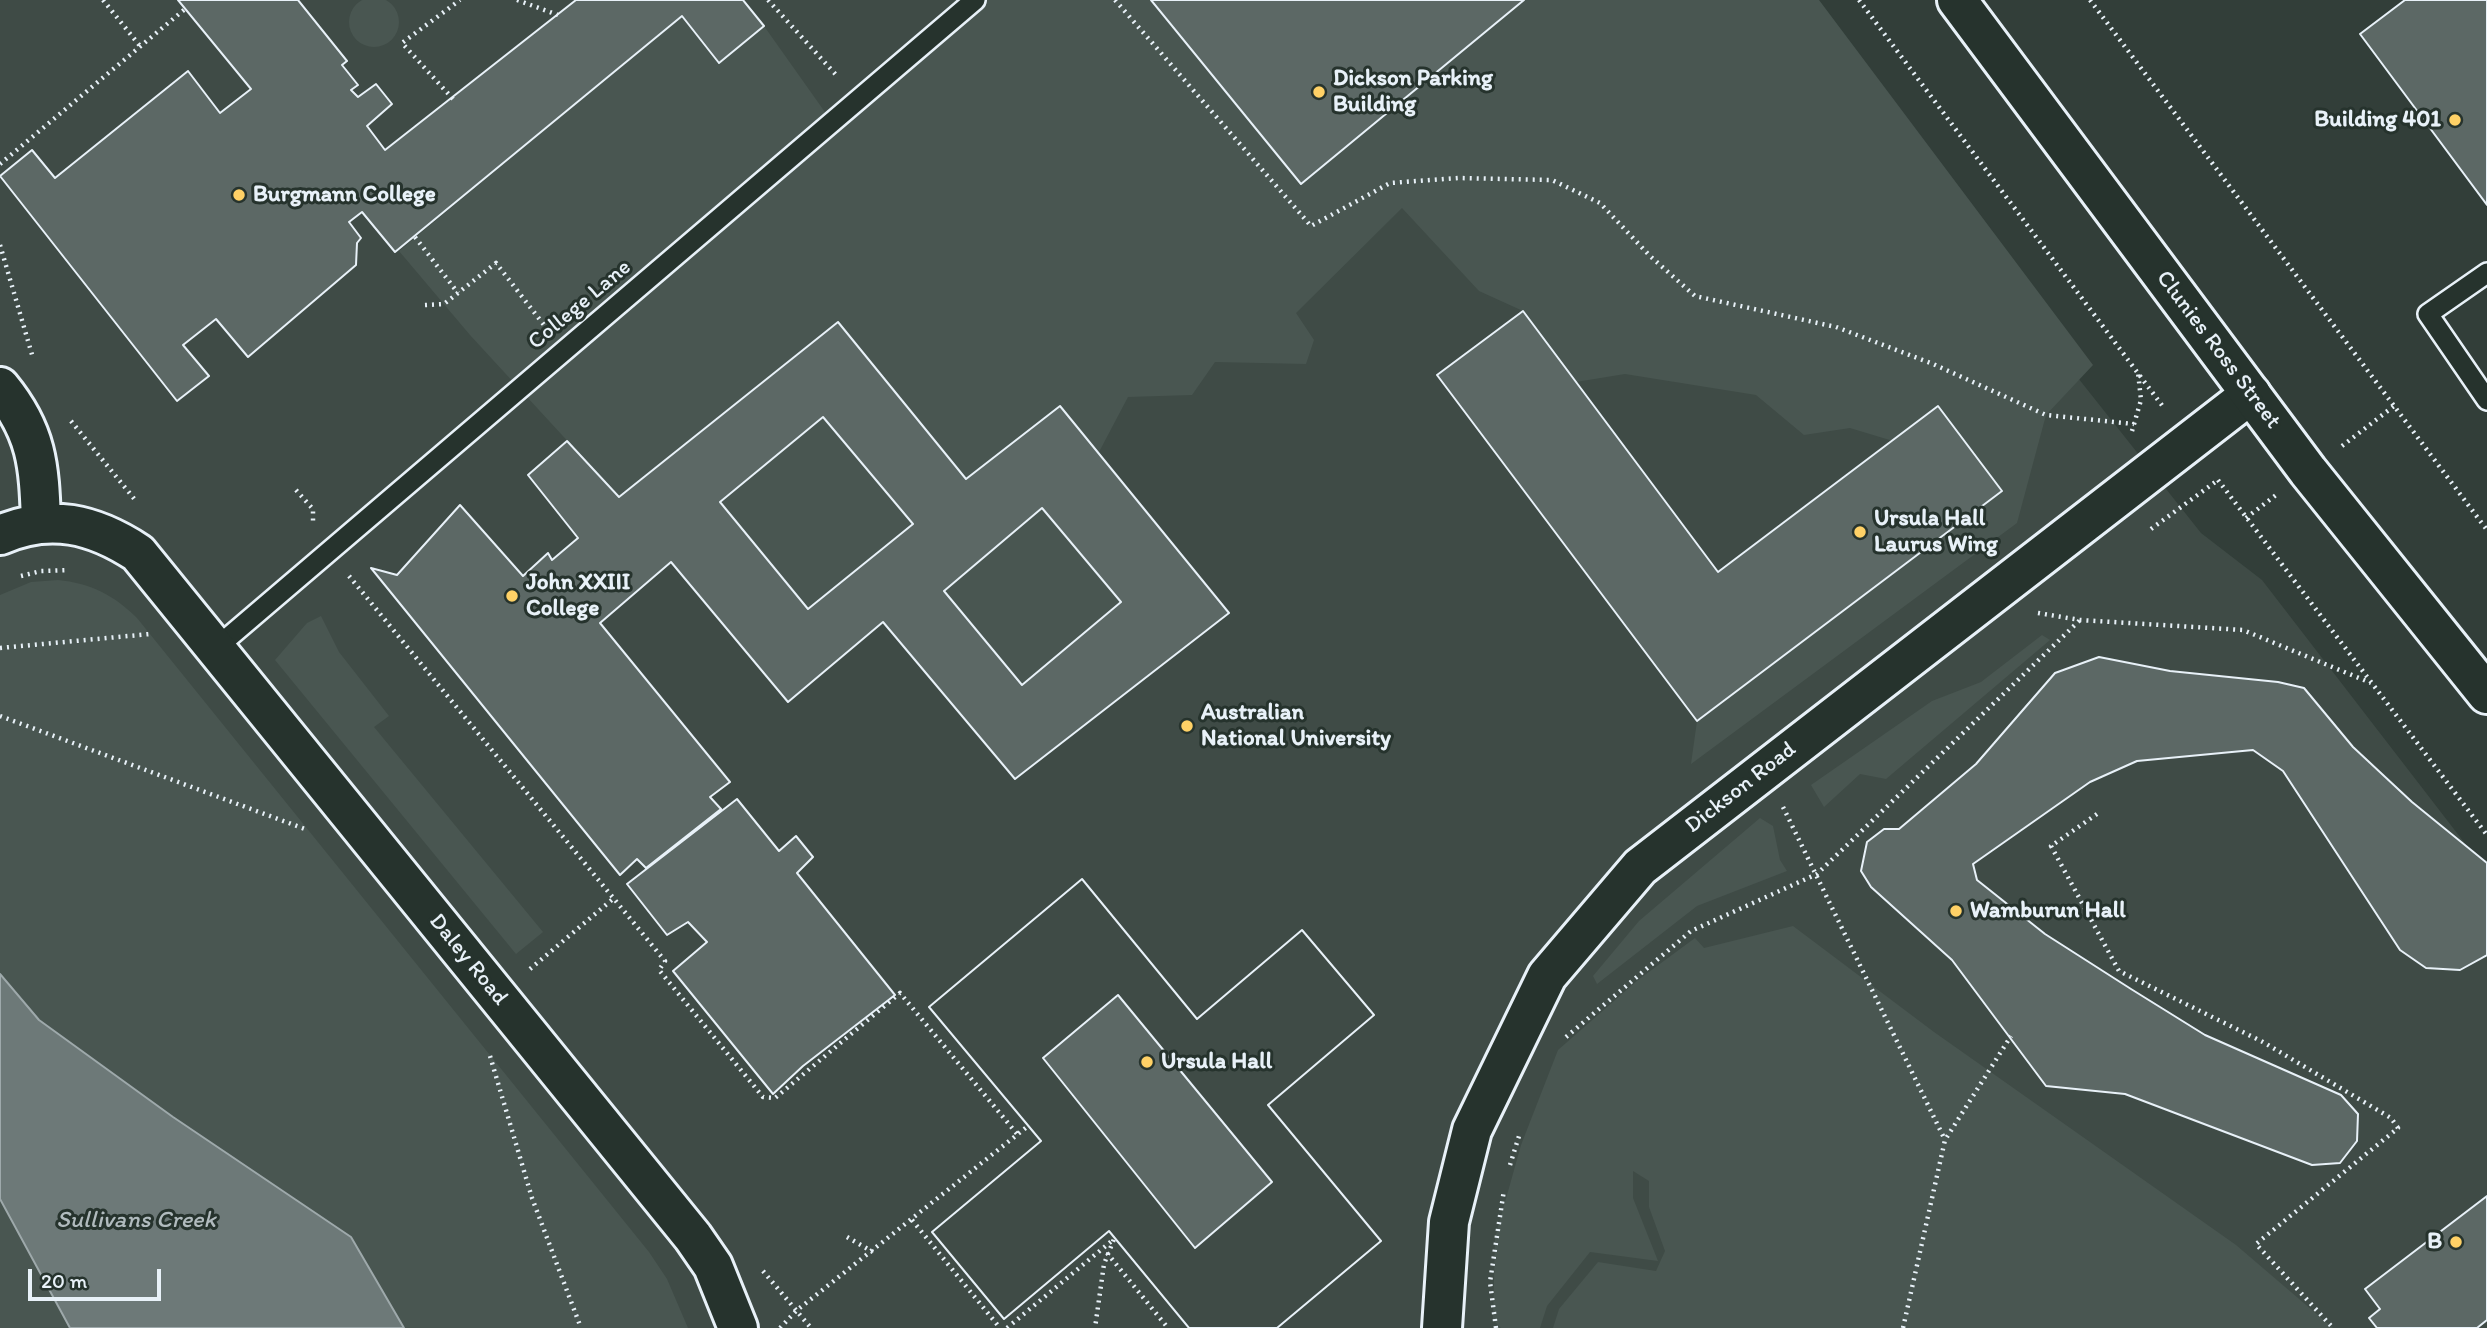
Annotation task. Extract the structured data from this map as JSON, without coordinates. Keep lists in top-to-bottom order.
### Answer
{
  "streets": {
    "street": ["Clunies Ross Street", "Dickson Road", "Daley Road"],
    "lane": ["College Lane"]
  },
  "crossings": [
    ["College Lane", "Daley Road"],
    ["Clunies Ross Street", "Dickson Road"]
  ],
  "water": ["Sullivans Creek"],
  "places": [
    "Dickson Parking Building",
    "Building 401",
    "Burgmann College",
    "Ursula Hall Laurus Wing",
    "John XXIII College",
    "Australian National University",
    "Wamburun Hall",
    "Ursula Hall",
    "B"
  ],
  "scale_bar": "20 m"
}
